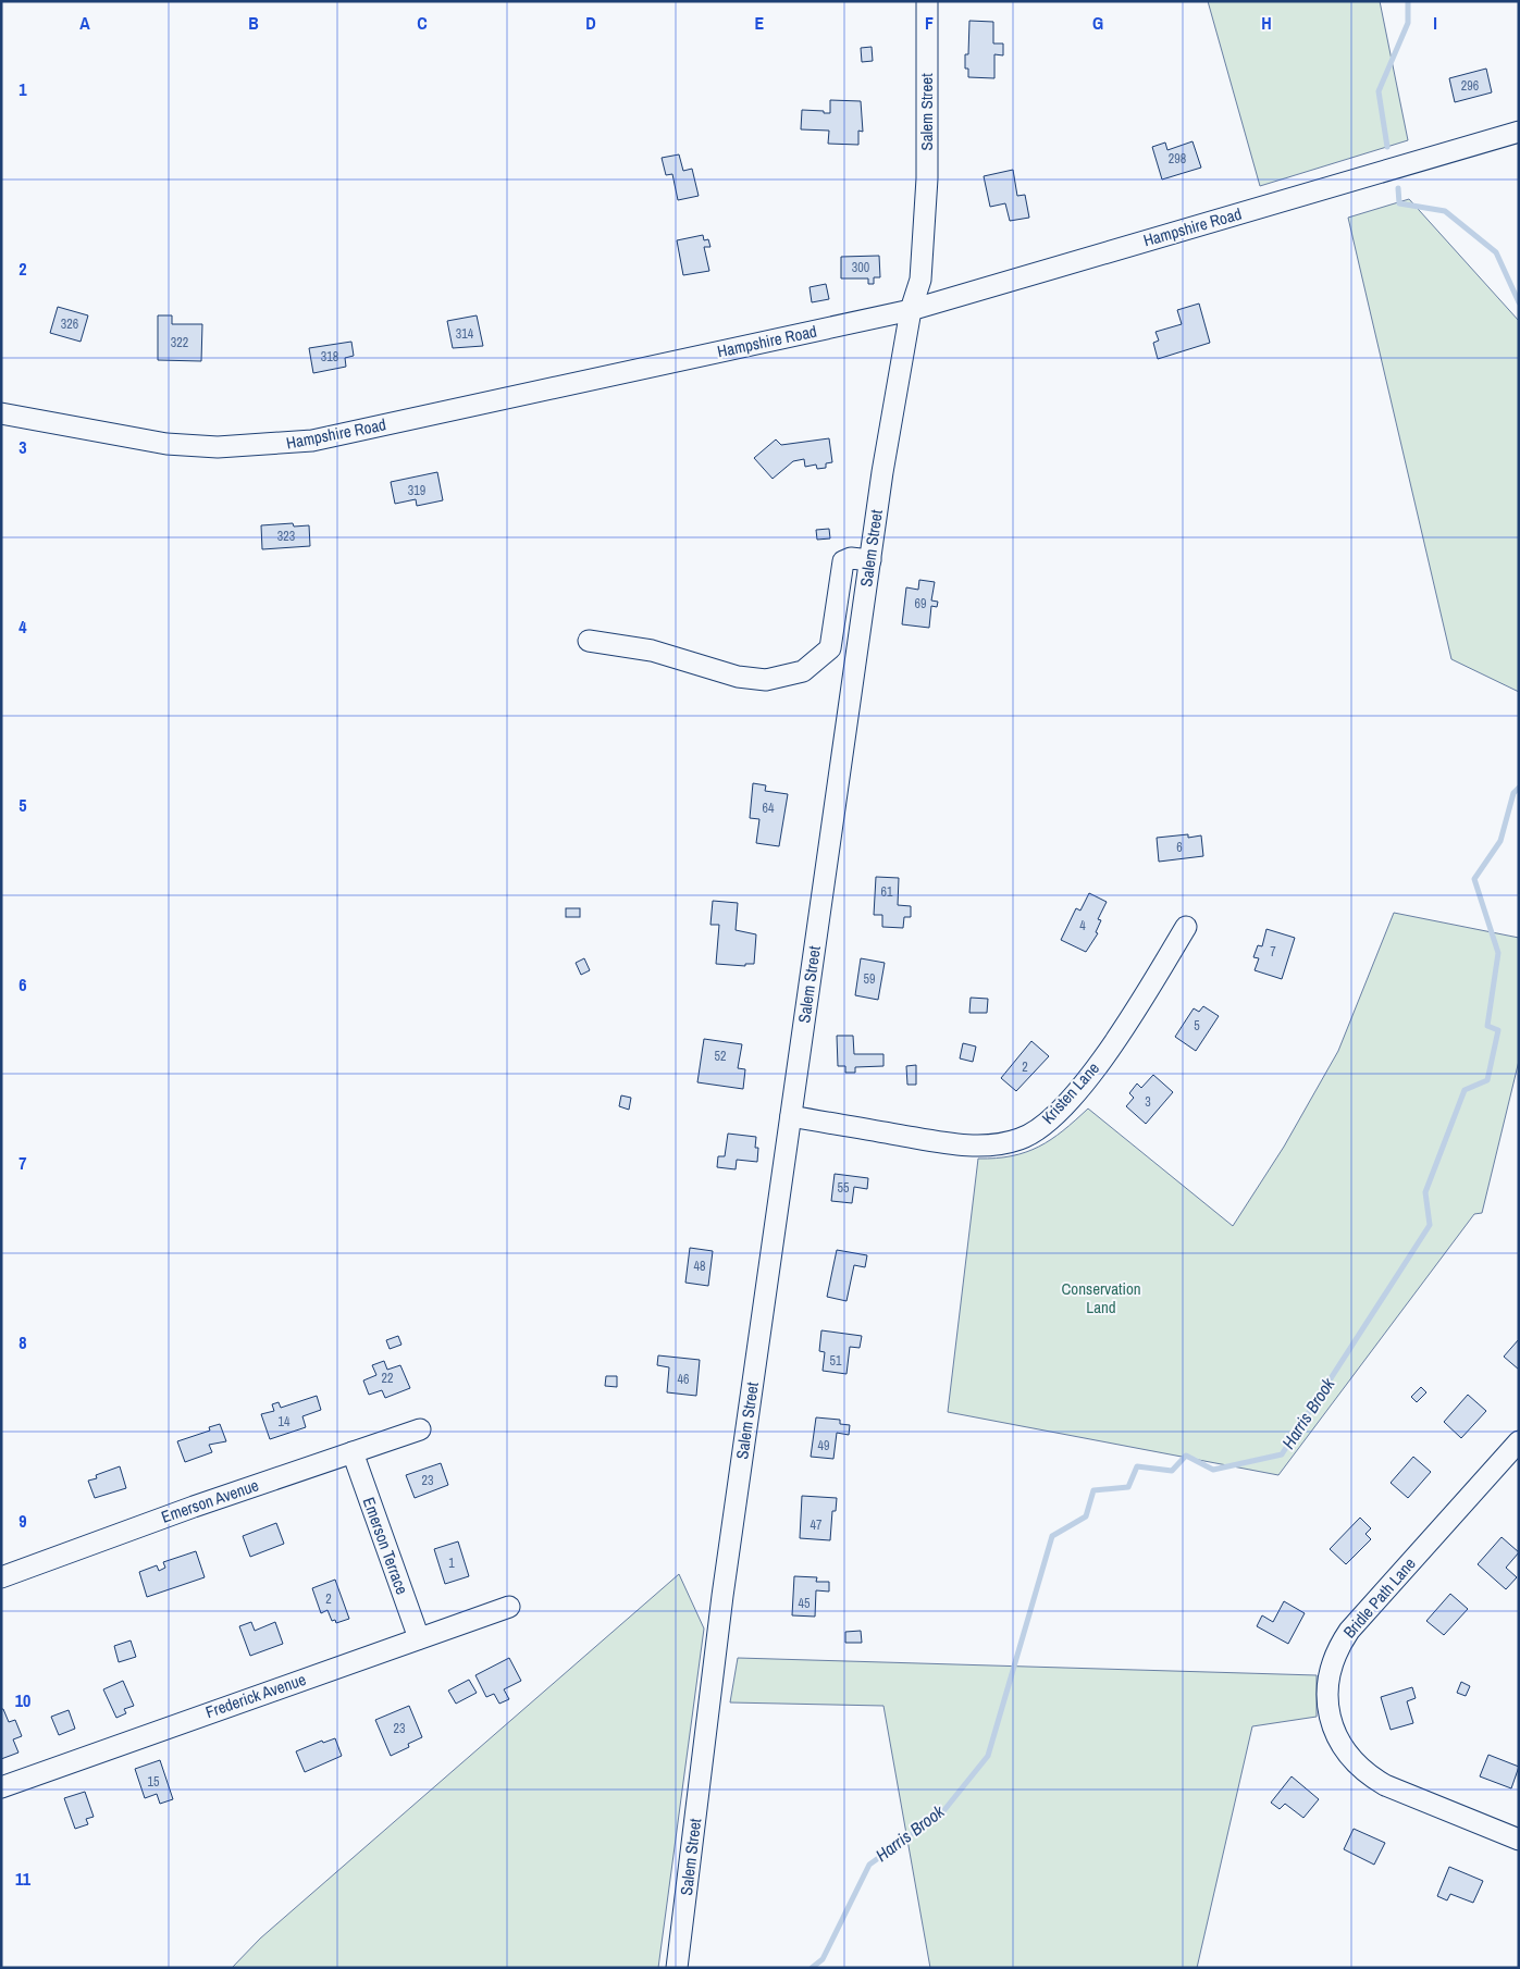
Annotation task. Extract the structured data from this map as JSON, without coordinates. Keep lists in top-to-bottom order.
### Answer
{
  "streets": {
    "street": [
      "Salem Street",
      "Hampshire Road",
      "Kristen Lane",
      "Emerson Avenue",
      "Emerson Terrace",
      "Bridle Path Lane",
      "Frederick Avenue"
    ]
  },
  "crossings": [
    ["Salem Street", "Hampshire Road"],
    ["Salem Street", "Kristen Lane"],
    ["Emerson Avenue", "Emerson Terrace"],
    ["Emerson Terrace", "Frederick Avenue"]
  ],
  "water": ["Harris Brook"],
  "parks": ["Conservation Land"],
  "house_numbers": [
    "296",
    "298",
    "300",
    "326",
    "314",
    "322",
    "318",
    "319",
    "323",
    "69",
    "64",
    "6",
    "61",
    "4",
    "7",
    "59",
    "5",
    "52",
    "2",
    "3",
    "55",
    "48",
    "51",
    "22",
    "46",
    "14",
    "49",
    "23",
    "47",
    "1",
    "2",
    "45",
    "23",
    "15"
  ],
  "grid": {
    "columns": [
      "A",
      "B",
      "C",
      "D",
      "E",
      "F",
      "G",
      "H",
      "I"
    ],
    "rows": [
      "1",
      "2",
      "3",
      "4",
      "5",
      "6",
      "7",
      "8",
      "9",
      "10",
      "11"
    ]
  }
}
